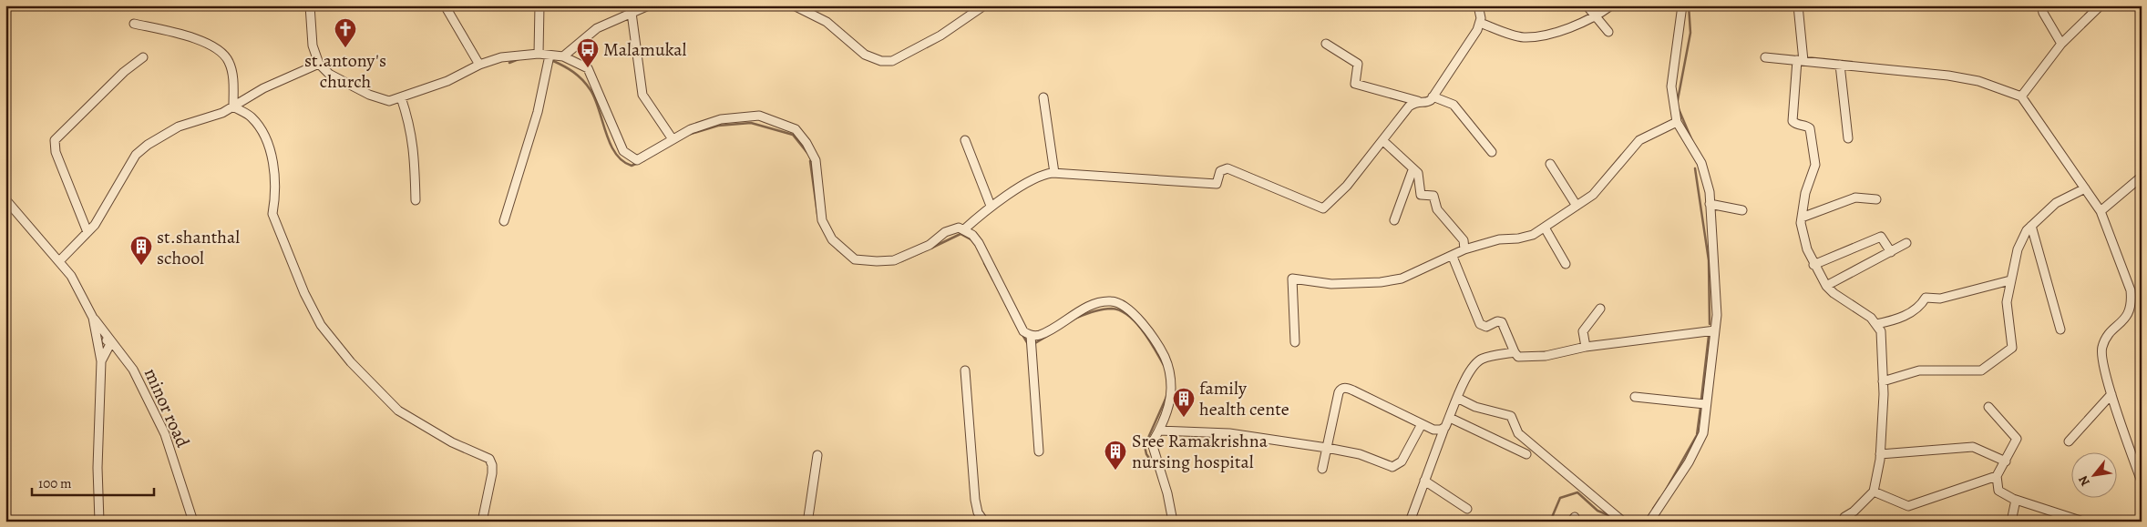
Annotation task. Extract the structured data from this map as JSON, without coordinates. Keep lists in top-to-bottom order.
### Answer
{
  "streets": {
    "street": ["minor road"]
  },
  "places": {
    "church": ["st.antony's church"],
    "bus stop": ["Malamukal"],
    "building": ["st.shanthal school", "family health cente", "Sree Ramakrishna nursing hospital"]
  },
  "scale_bar": "100 m",
  "north": "bottom left"
}
